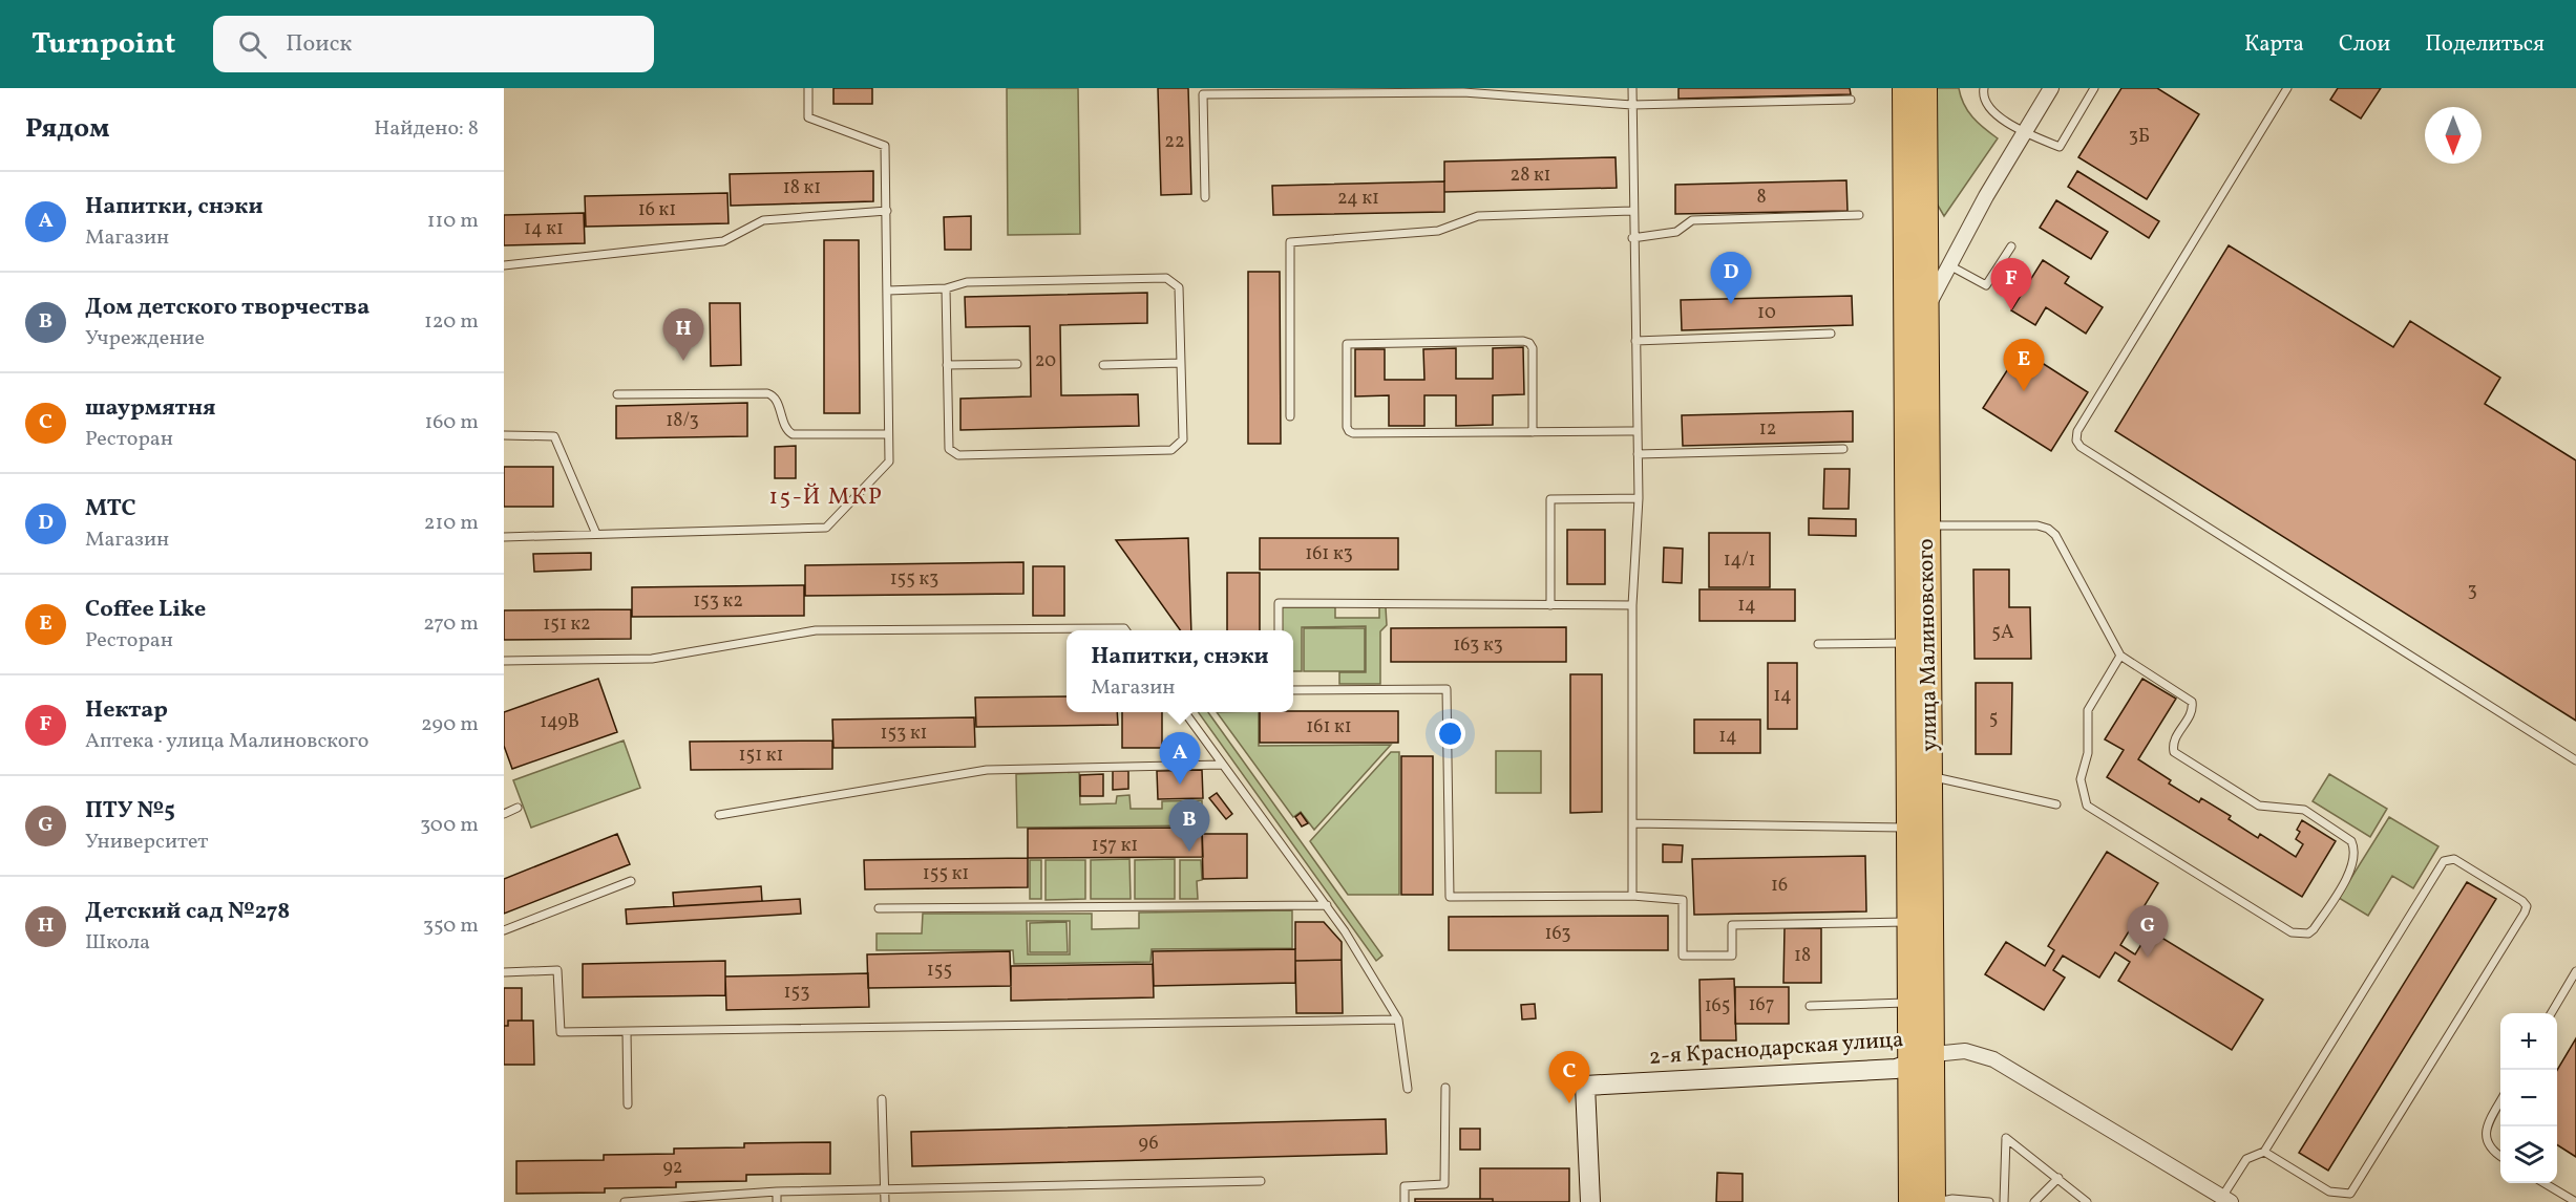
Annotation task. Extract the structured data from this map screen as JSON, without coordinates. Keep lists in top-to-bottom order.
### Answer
{
  "streets": {
    "highway": ["улица Малиновского"],
    "street": ["2-я Краснодарская улица"]
  },
  "crossings": [
    ["улица Малиновского", "2-я Краснодарская улица"]
  ],
  "districts": ["15-Й МКР"],
  "house_numbers": [
    "3Б",
    "22",
    "28 к1",
    "18 к1",
    "8",
    "24 к1",
    "16 к1",
    "14 к1",
    "10",
    "20",
    "18/3",
    "12",
    "161 к3",
    "14/1",
    "155 к3",
    "3",
    "153 к2",
    "14",
    "151 к2",
    "5А",
    "163 к3",
    "14",
    "5",
    "149В",
    "161 к1",
    "153 к1",
    "14",
    "151 к1",
    "157 к1",
    "155 к1",
    "16",
    "163",
    "18",
    "155",
    "153",
    "167",
    "165",
    "96",
    "92"
  ],
  "north": "bottom",
  "page": {
    "header": "Turnpoint",
    "search": "Поиск",
    "nav": ["Карта", "Слои", "Поделиться"],
    "heading": ["Рядом", "Найдено: 8"],
    "list": [
      {
        "mark": "A",
        "name": "Напитки, снэки",
        "note": "Магазин",
        "value": "110 m"
      },
      {
        "mark": "B",
        "name": "Дом детского творчества",
        "note": "Учреждение",
        "value": "120 m"
      },
      {
        "mark": "C",
        "name": "шаурмятня",
        "note": "Ресторан",
        "value": "160 m"
      },
      {
        "mark": "D",
        "name": "МТС",
        "note": "Магазин",
        "value": "210 m"
      },
      {
        "mark": "E",
        "name": "Coffee Like",
        "note": "Ресторан",
        "value": "270 m"
      },
      {
        "mark": "F",
        "name": "Нектар",
        "note": "Аптека · улица Малиновского",
        "value": "290 m"
      },
      {
        "mark": "G",
        "name": "ПТУ №5",
        "note": "Университет",
        "value": "300 m"
      },
      {
        "mark": "H",
        "name": "Детский сад №278",
        "note": "Школа",
        "value": "350 m"
      }
    ],
    "pins": [
      "D",
      "F",
      "H",
      "E",
      "A",
      "B",
      "G",
      "C"
    ],
    "popup": ["Напитки, снэки", "Магазин"],
    "map_buttons": ["+", "−"]
  }
}
